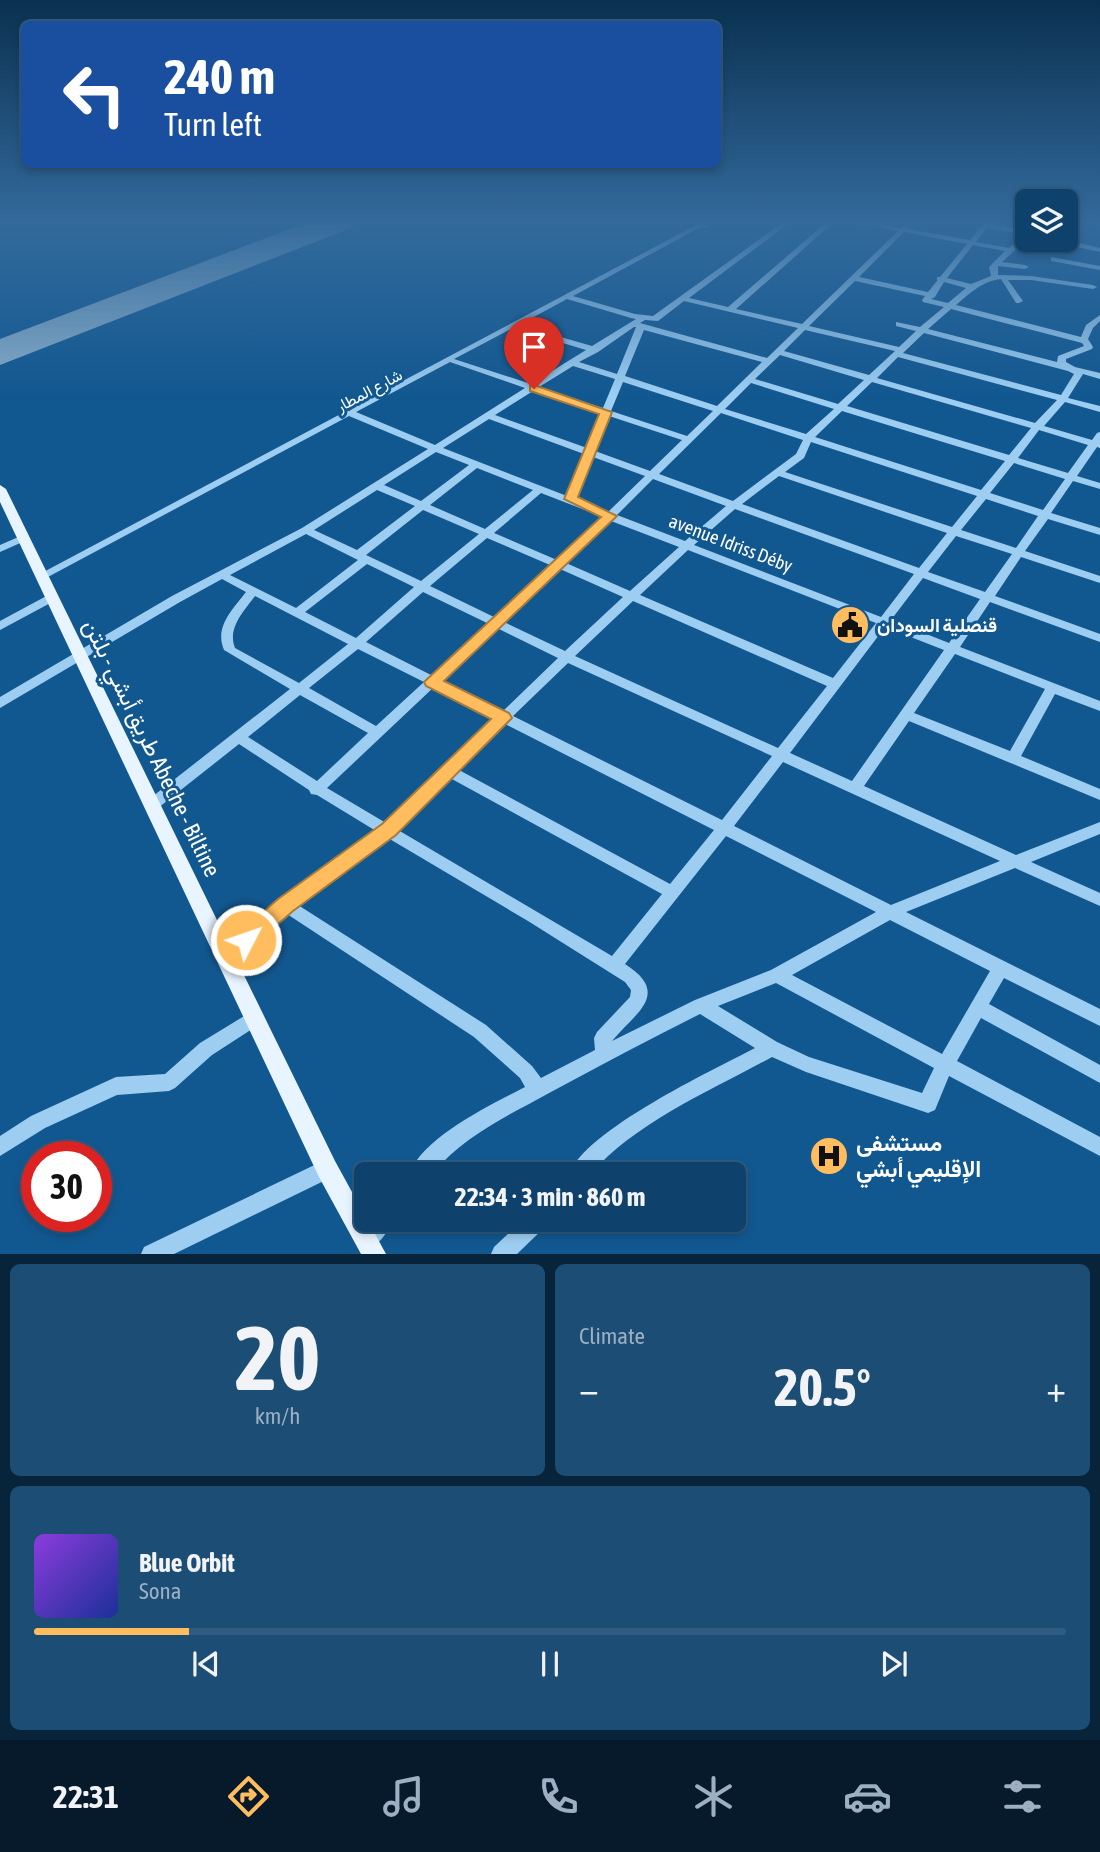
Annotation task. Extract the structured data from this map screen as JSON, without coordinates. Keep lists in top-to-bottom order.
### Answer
{
  "streets": {
    "main road": ["طريق أبشي - بلتن Abeche - Biltine"],
    "street": ["شارع المطار", "avenue Idriss Déby"]
  },
  "crossings": [
    ["شارع المطار", "avenue Idriss Déby"],
    ["شارع المطار", "طريق أبشي - بلتن Abeche - Biltine"]
  ],
  "places": {
    "public building": ["قنصلية السودان"],
    "hospital": ["مستشفى الإقليمي أبشي"]
  },
  "page": {
    "turn": ["240 m", "Turn left"],
    "limit": "30",
    "trip": "22:34 · 3 min · 860 m",
    "tile": [
      ["20", "km/h"],
      "Climate"
    ],
    "heat": ["−", "20.5°", "+"],
    "song": ["Blue Orbit", "Sona"],
    "tabs": "22:31"
  }
}
